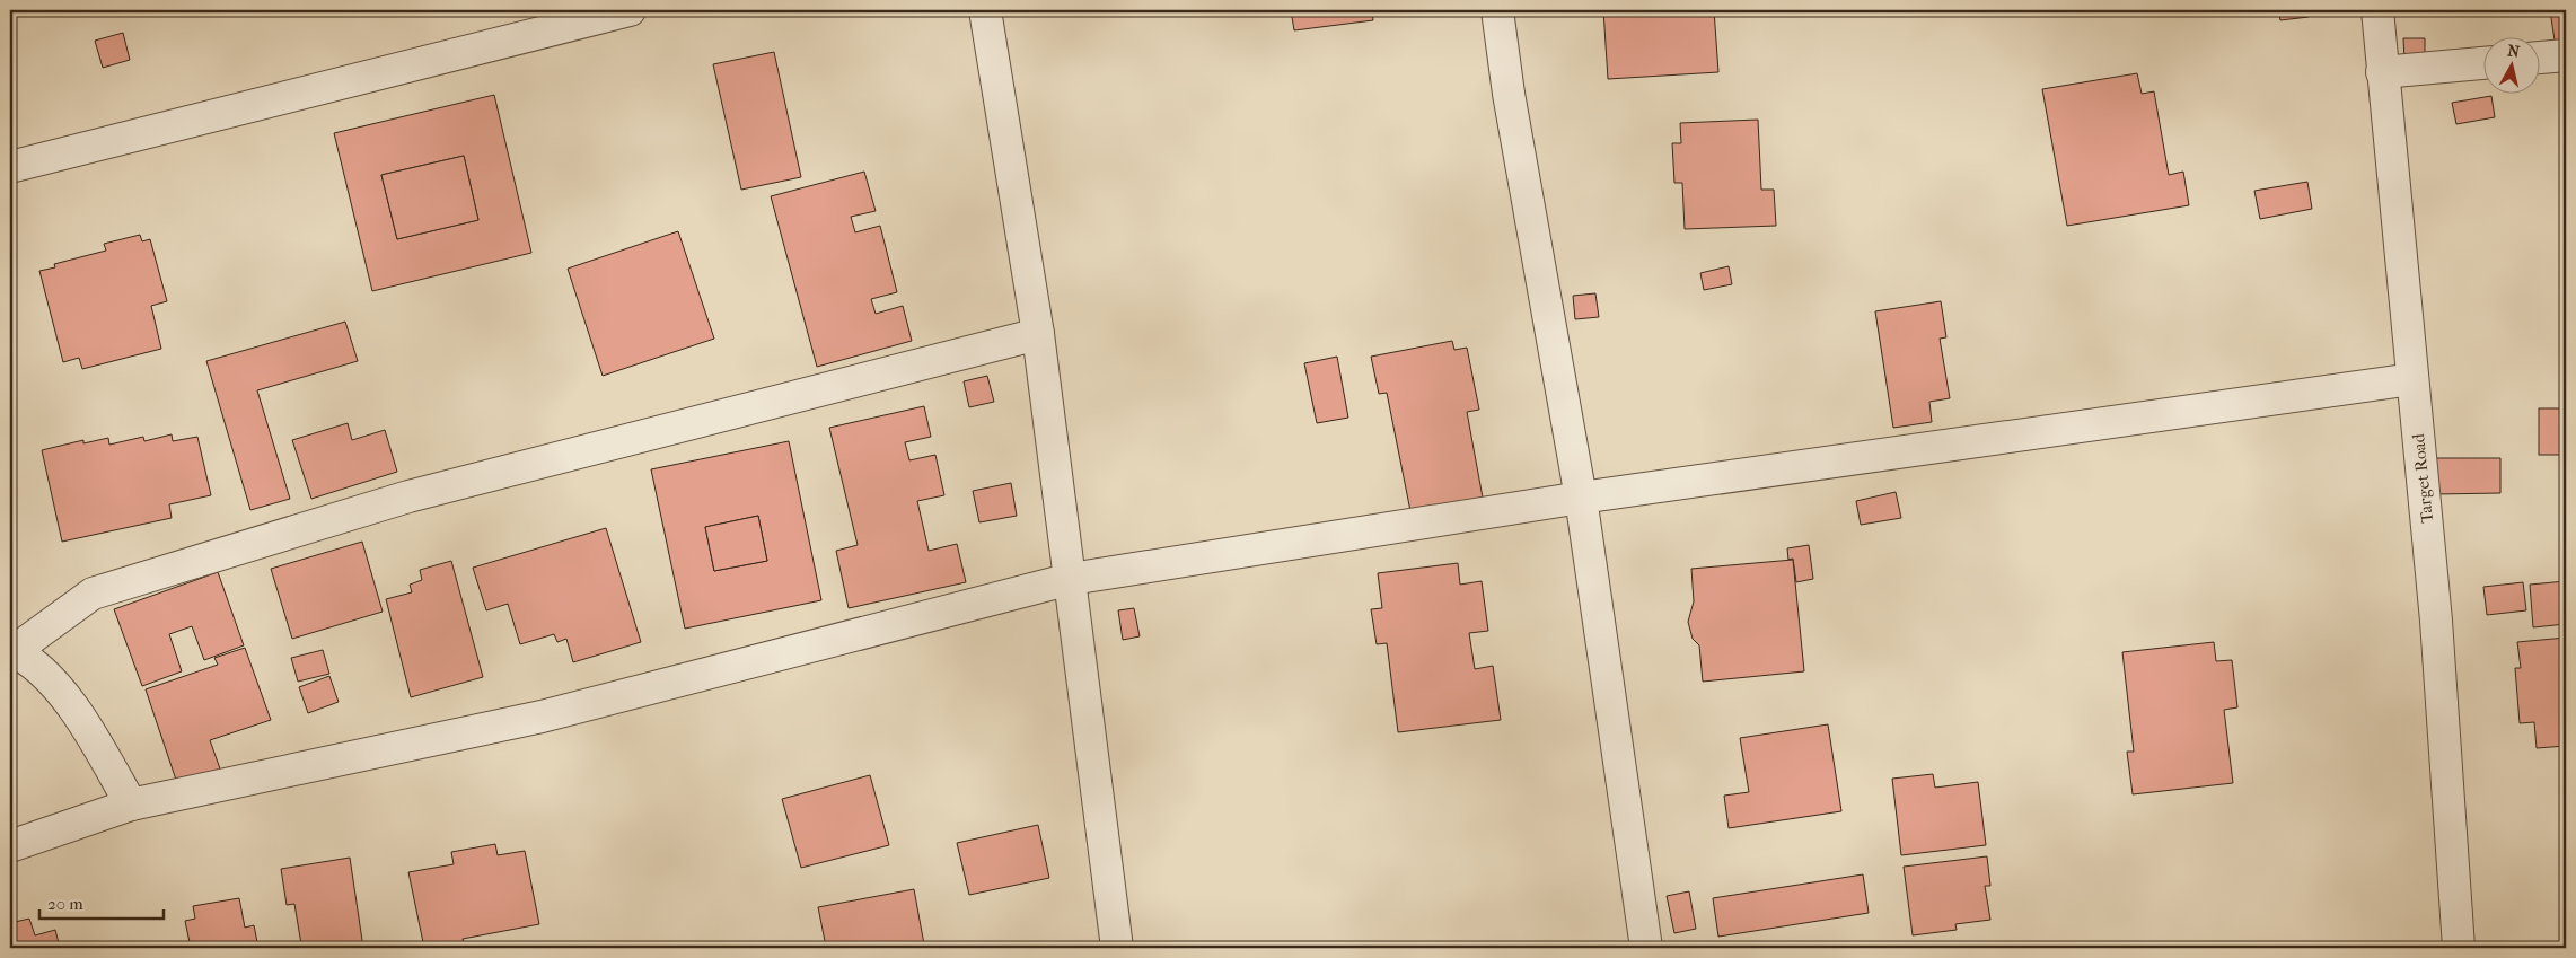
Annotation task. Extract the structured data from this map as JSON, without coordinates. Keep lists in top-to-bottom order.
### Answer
{
  "streets": {
    "street": ["Target Road"]
  },
  "scale_bar": "20 m",
  "north": "top"
}
